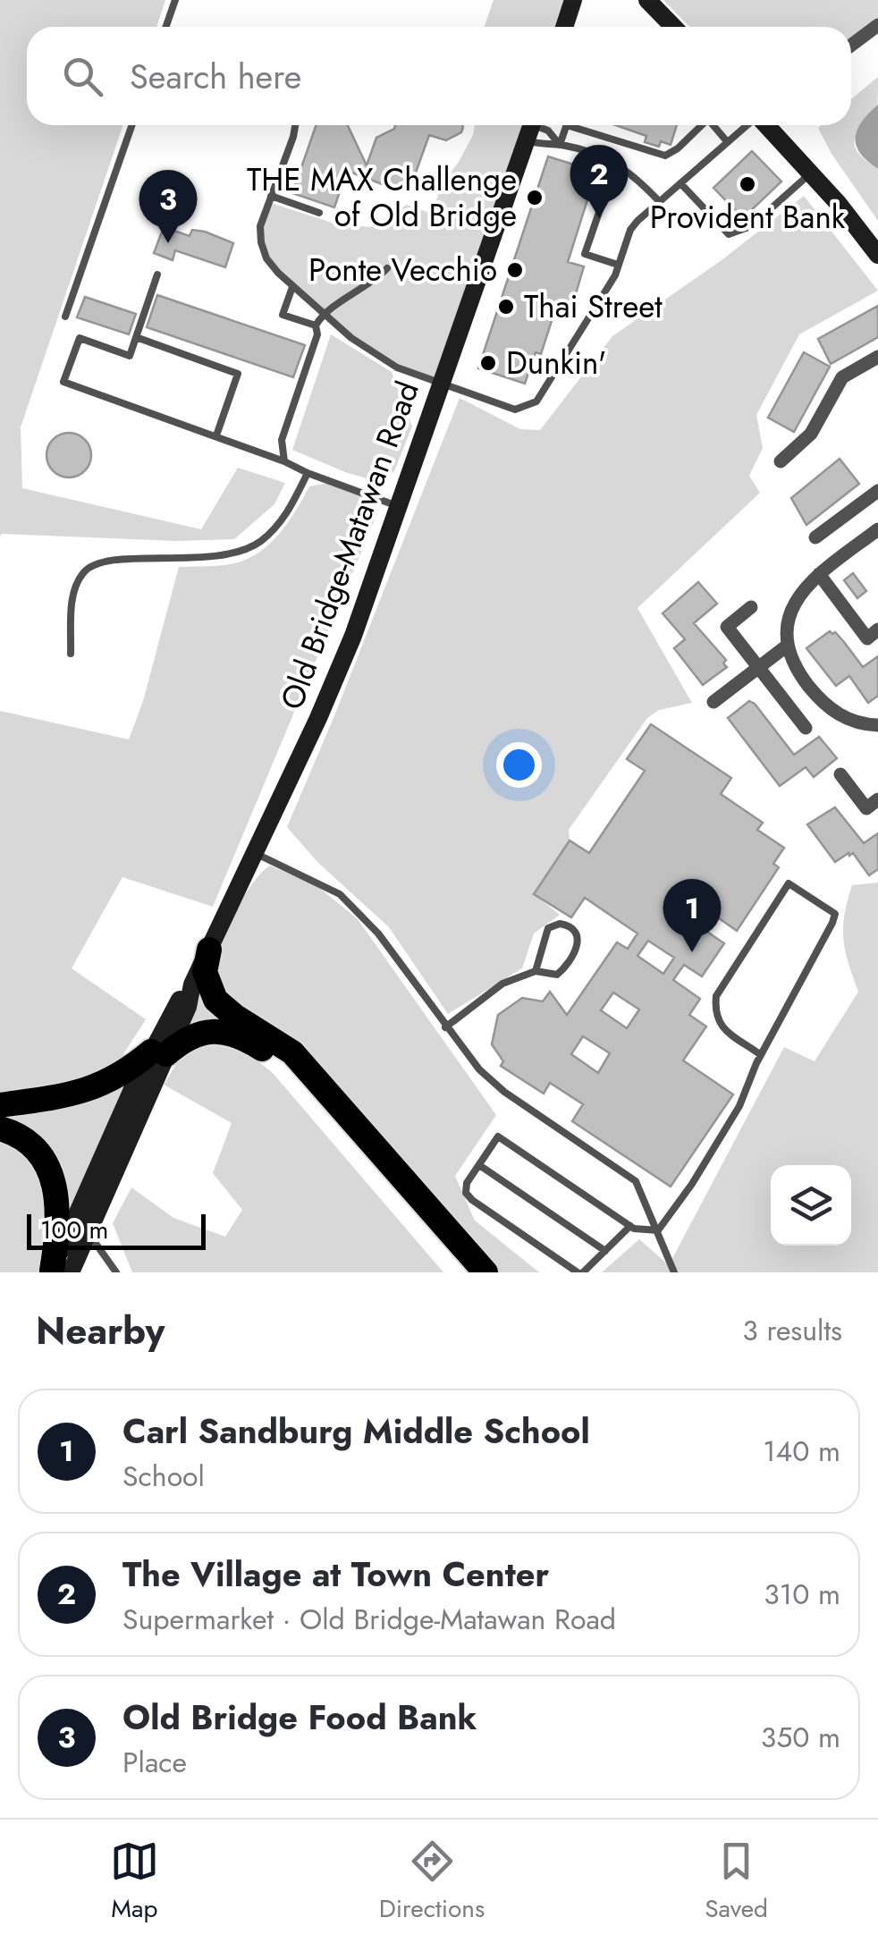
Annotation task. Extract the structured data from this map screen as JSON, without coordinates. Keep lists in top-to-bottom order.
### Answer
{
  "streets": {
    "main road": ["Old Bridge-Matawan Road"]
  },
  "places": [
    "Provident Bank",
    "THE MAX Challenge of Old Bridge",
    "Ponte Vecchio",
    "Thai Street",
    "Dunkin'"
  ],
  "scale_bar": "100 m",
  "page": {
    "search": "Search here",
    "pins": ["2", "3", "1"],
    "scale": "100 m",
    "heading": ["Nearby", "3 results"],
    "list": [
      {
        "mark": "1",
        "name": "Carl Sandburg Middle School",
        "note": "School",
        "value": "140 m"
      },
      {
        "mark": "2",
        "name": "The Village at Town Center",
        "note": "Supermarket · Old Bridge-Matawan Road",
        "value": "310 m"
      },
      {
        "mark": "3",
        "name": "Old Bridge Food Bank",
        "note": "Place",
        "value": "350 m"
      }
    ],
    "nav": ["Map", "Directions", "Saved"]
  }
}
